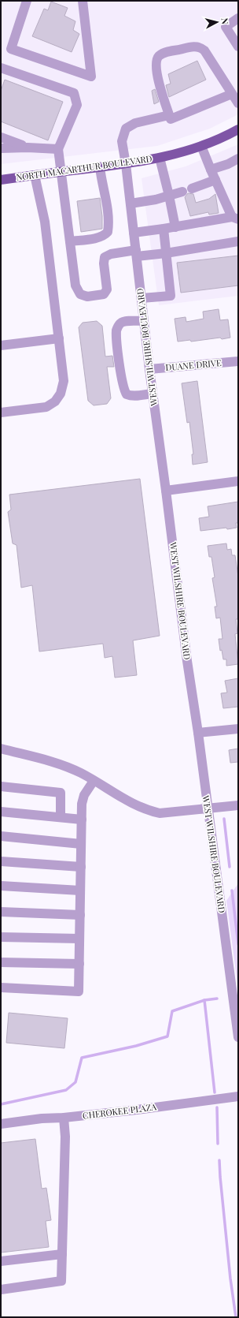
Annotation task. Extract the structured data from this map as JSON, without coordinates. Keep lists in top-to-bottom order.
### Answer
{
  "streets": {
    "main road": ["NORTH MACARTHUR BOULEVARD"],
    "street": ["WEST WILSHIRE BOULEVARD", "DUANE DRIVE", "CHEROKEE PLAZA"]
  },
  "crossings": [
    ["NORTH MACARTHUR BOULEVARD", "WEST WILSHIRE BOULEVARD"],
    ["WEST WILSHIRE BOULEVARD", "DUANE DRIVE"]
  ],
  "north": "right"
}
